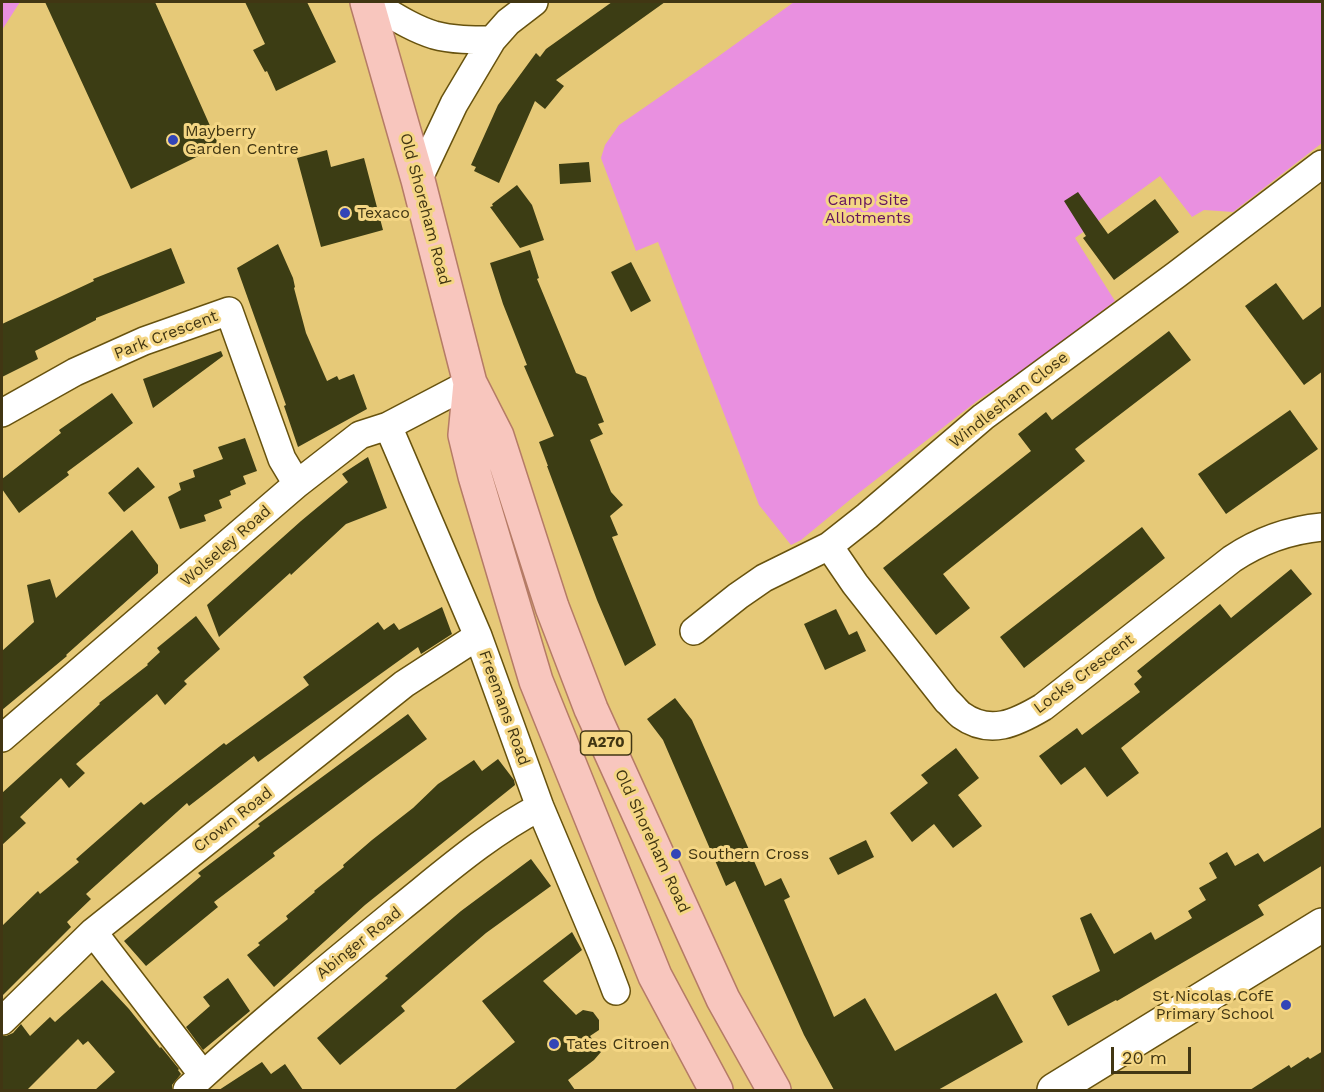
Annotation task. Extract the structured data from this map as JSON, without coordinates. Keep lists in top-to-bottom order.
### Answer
{
  "streets": {
    "main road": ["Old Shoreham Road", "A270"],
    "street": [
      "Park Crescent",
      "Windlesham Close",
      "Wolseley Road",
      "Locks Crescent",
      "Freemans Road",
      "Crown Road",
      "Abinger Road"
    ]
  },
  "crossings": [
    ["Old Shoreham Road", "Wolseley Road"],
    ["Park Crescent", "Wolseley Road"],
    ["Windlesham Close", "Locks Crescent"],
    ["Wolseley Road", "Freemans Road"],
    ["Freemans Road", "Crown Road"],
    ["Freemans Road", "Abinger Road"]
  ],
  "parks": ["Camp Site Allotments"],
  "places": [
    "Mayberry Garden Centre",
    "Texaco",
    "Southern Cross",
    "St Nicolas CofE Primary School",
    "Tates Citroen"
  ],
  "scale_bar": "20 m"
}
